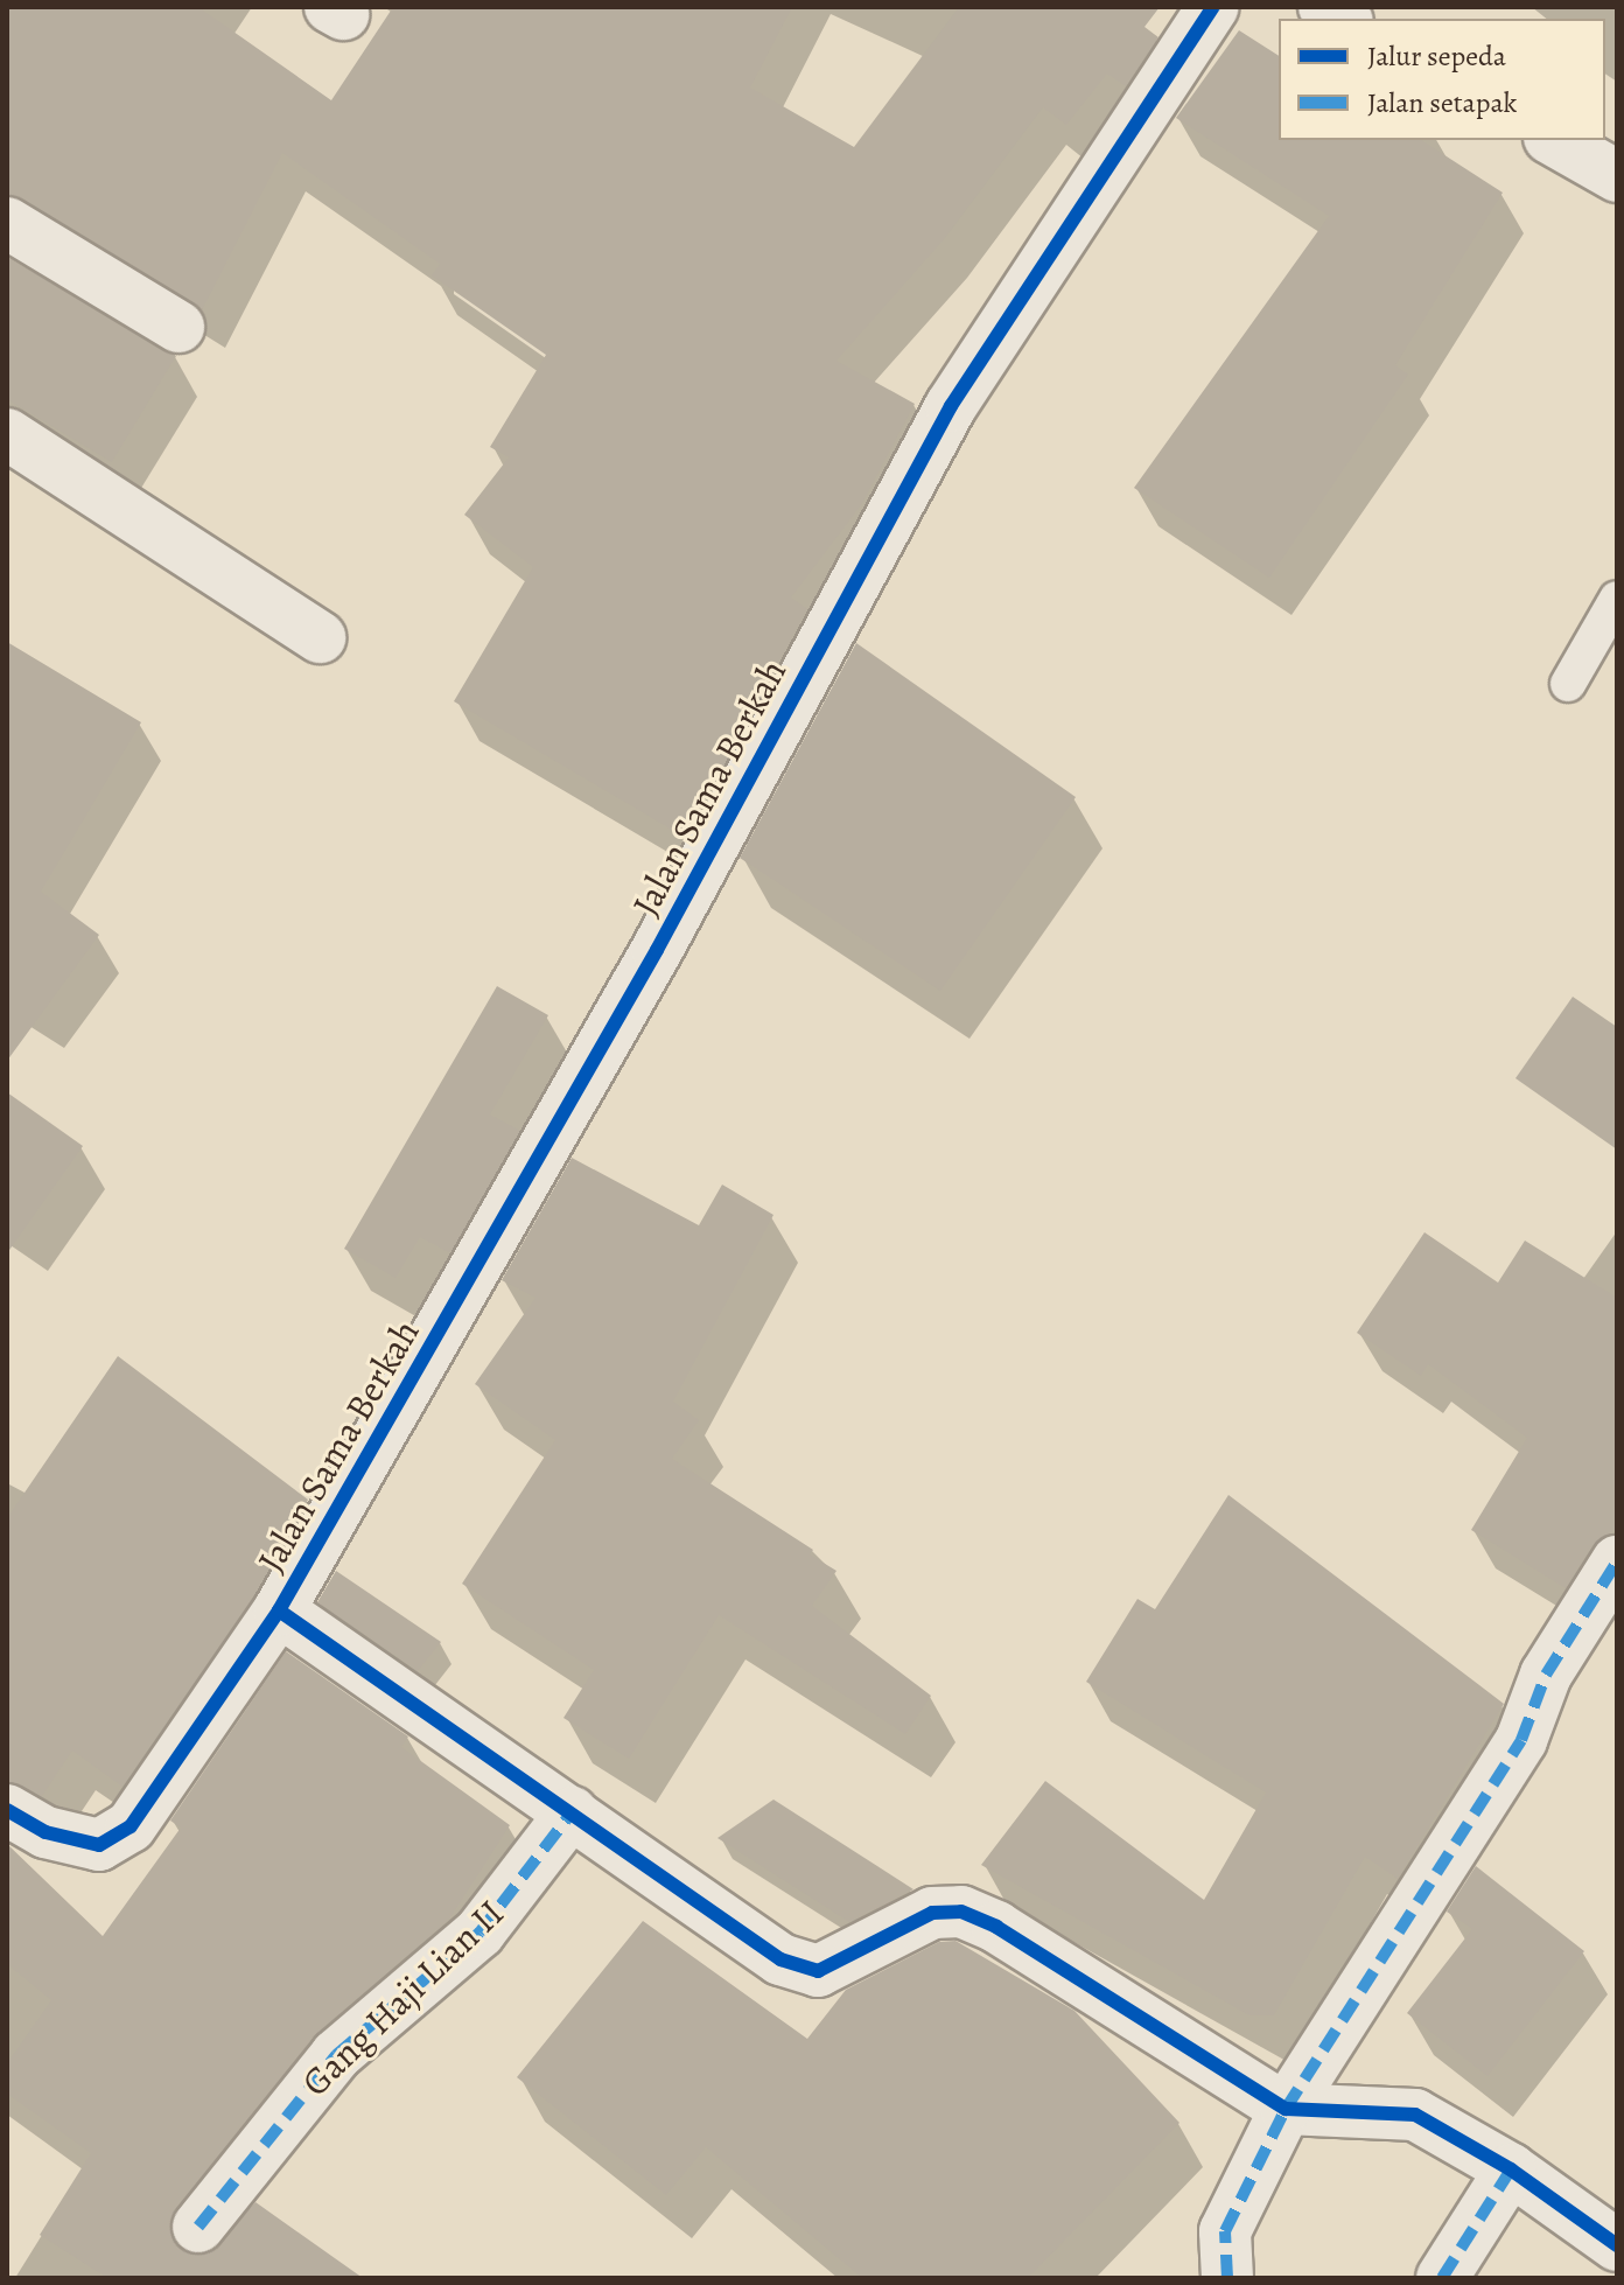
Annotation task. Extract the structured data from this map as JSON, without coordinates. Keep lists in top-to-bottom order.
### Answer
{
  "streets": {
    "street": ["Jalan Sama Berkah", "Gang Haji Lian II"]
  },
  "legend": ["Jalur sepeda", "Jalan setapak"]
}
